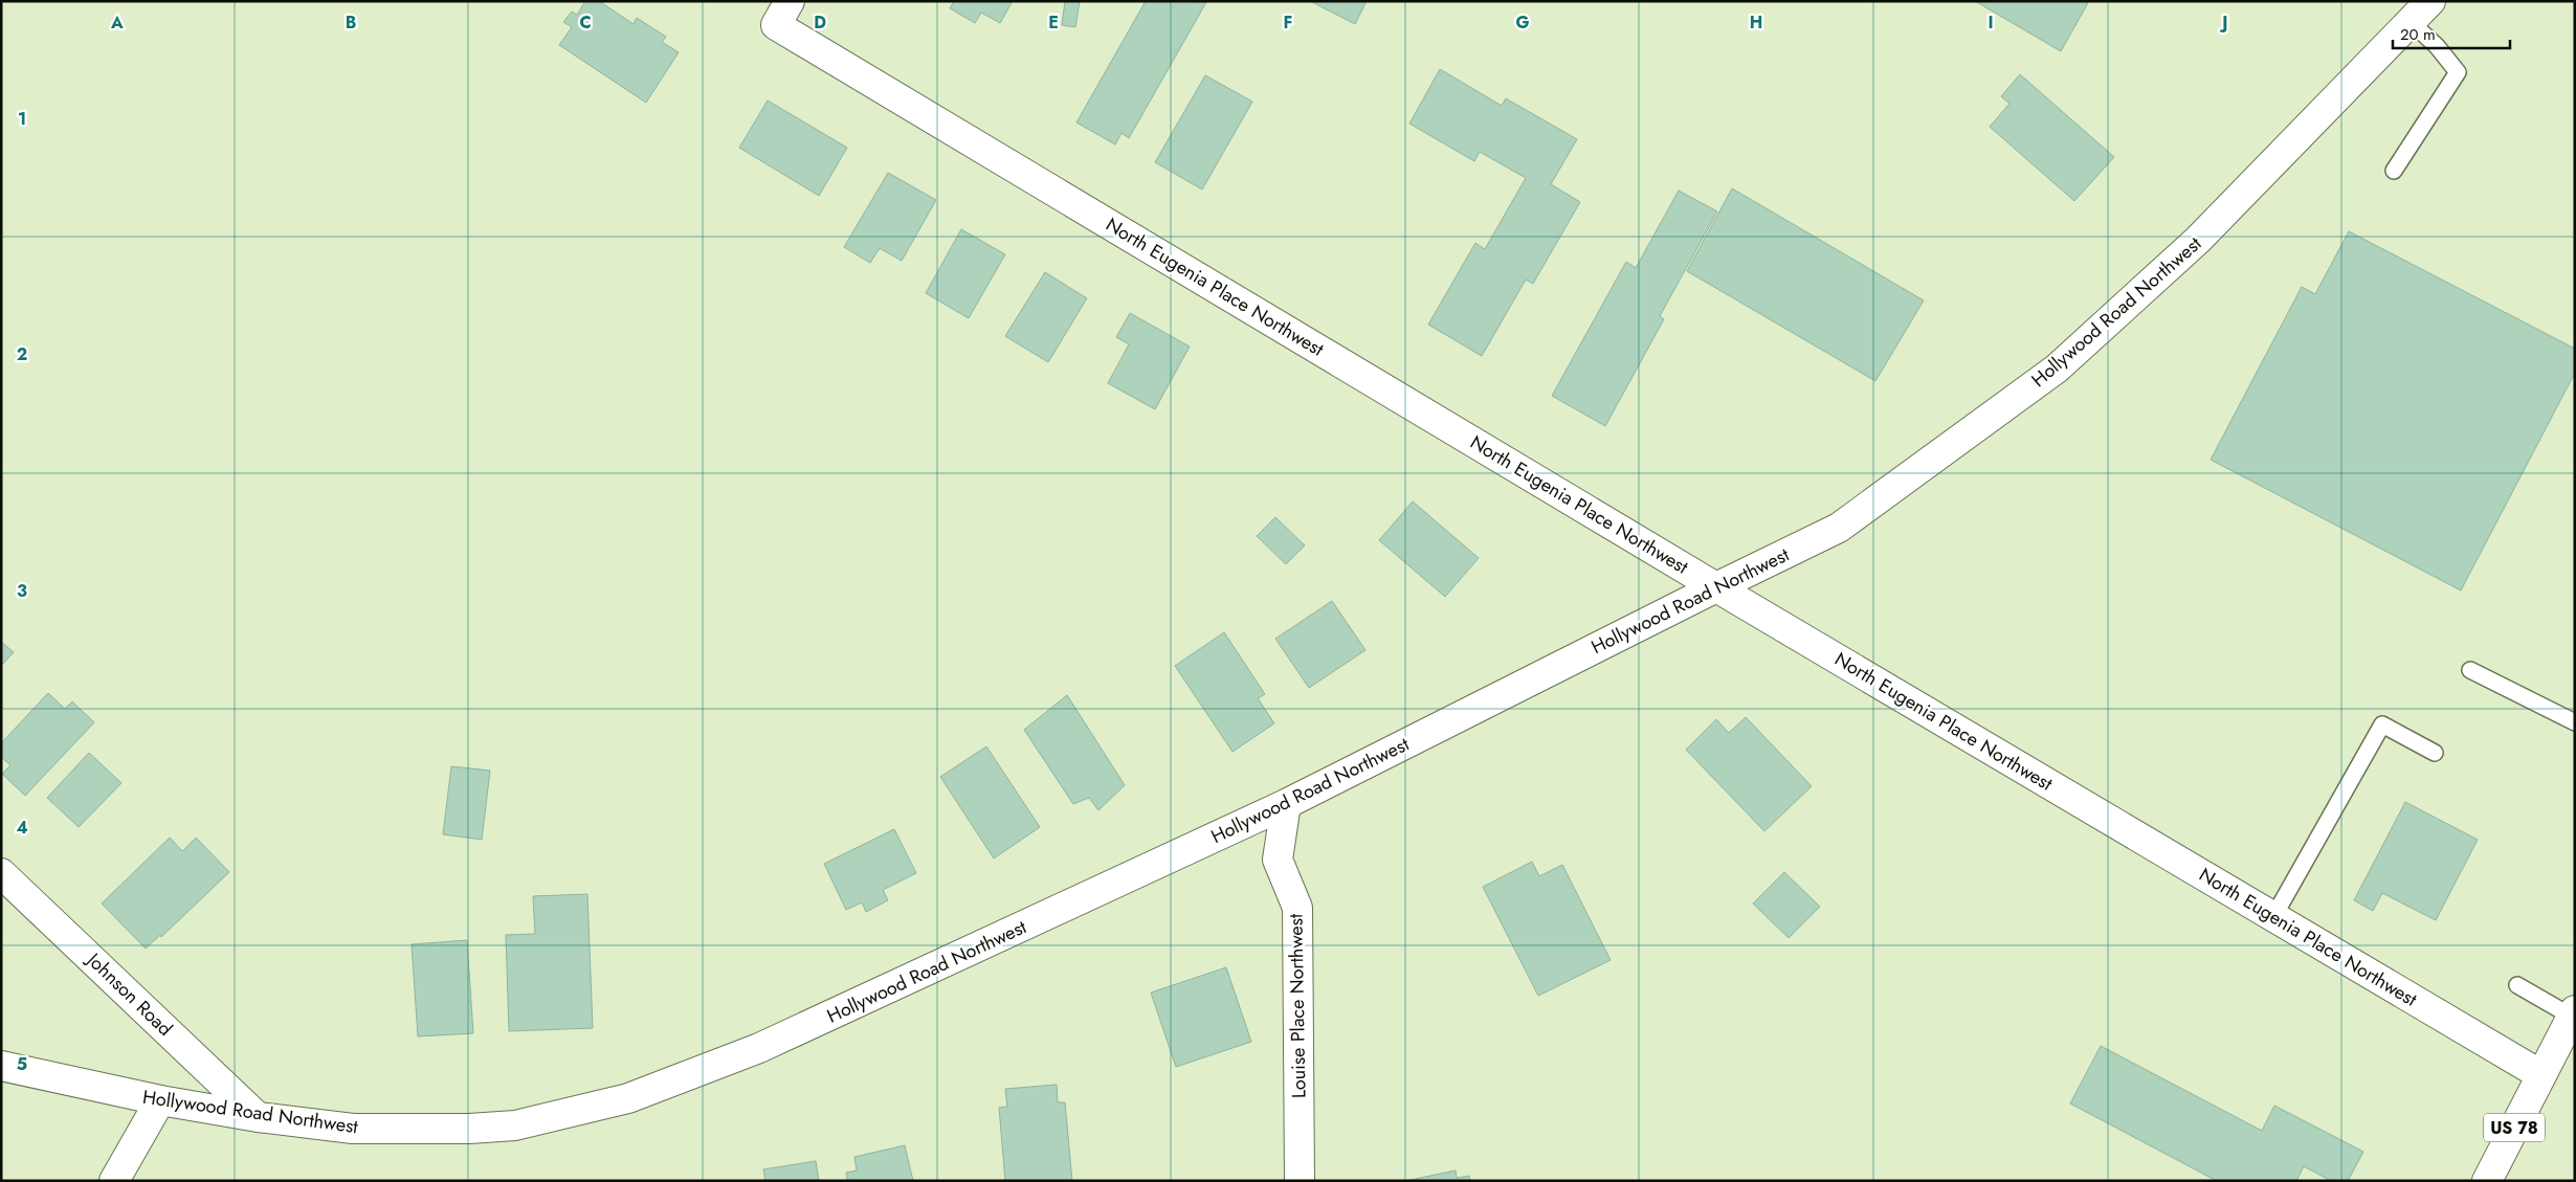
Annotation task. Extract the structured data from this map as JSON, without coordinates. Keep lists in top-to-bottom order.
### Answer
{
  "streets": {
    "street": [
      "North Eugenia Place Northwest",
      "Hollywood Road Northwest",
      "Johnson Road",
      "Louise Place Northwest",
      "US 78"
    ]
  },
  "crossings": [
    ["North Eugenia Place Northwest", "Hollywood Road Northwest"],
    ["North Eugenia Place Northwest", "US 78"],
    ["Hollywood Road Northwest", "Johnson Road"],
    ["Hollywood Road Northwest", "Louise Place Northwest"]
  ],
  "scale_bar": "20 m",
  "grid": {
    "columns": [
      "A",
      "B",
      "C",
      "D",
      "E",
      "F",
      "G",
      "H",
      "I",
      "J"
    ],
    "rows": [
      "1",
      "2",
      "3",
      "4",
      "5"
    ]
  }
}
